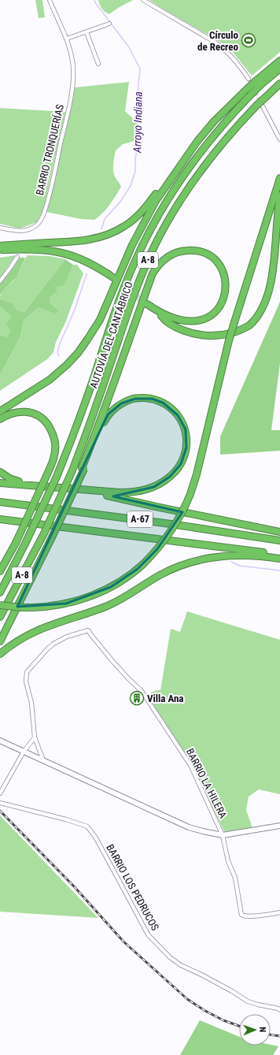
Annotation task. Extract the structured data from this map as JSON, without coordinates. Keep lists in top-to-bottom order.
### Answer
{
  "streets": {
    "highway": ["A-8", "AUTOVÍA DEL CANTÁBRICO", "A-67"],
    "street": ["BARRIO TRONQUERÍAS", "BARRIO LA HILERA", "BARRIO LOS PEDRUCOS"]
  },
  "water": ["Arroyo Indiana"],
  "places": {
    "sports": ["Círculo de Recreo"],
    "building": ["Villa Ana"]
  },
  "north": "right"
}
